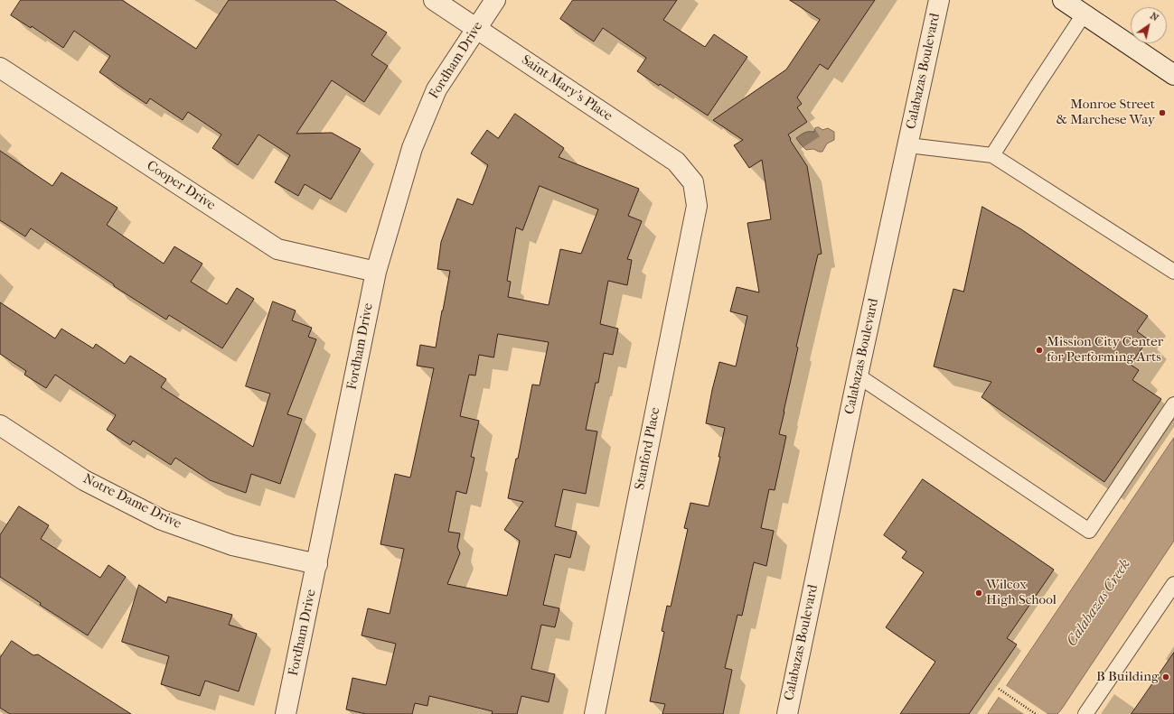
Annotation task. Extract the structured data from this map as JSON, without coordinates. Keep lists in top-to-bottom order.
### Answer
{
  "streets": {
    "street": [
      "Fordham Drive",
      "Calabazas Boulevard",
      "Saint Mary's Place",
      "Cooper Drive",
      "Stanford Place",
      "Notre Dame Drive"
    ]
  },
  "crossings": [
    ["Fordham Drive", "Saint Mary's Place"],
    ["Fordham Drive", "Cooper Drive"],
    ["Fordham Drive", "Notre Dame Drive"],
    ["Saint Mary's Place", "Stanford Place"]
  ],
  "water": ["Calabazas Creek"],
  "places": [
    "Monroe Street & Marchese Way",
    "Mission City Center for Performing Arts",
    "Wilcox High School",
    "B Building"
  ],
  "north": "top right"
}
